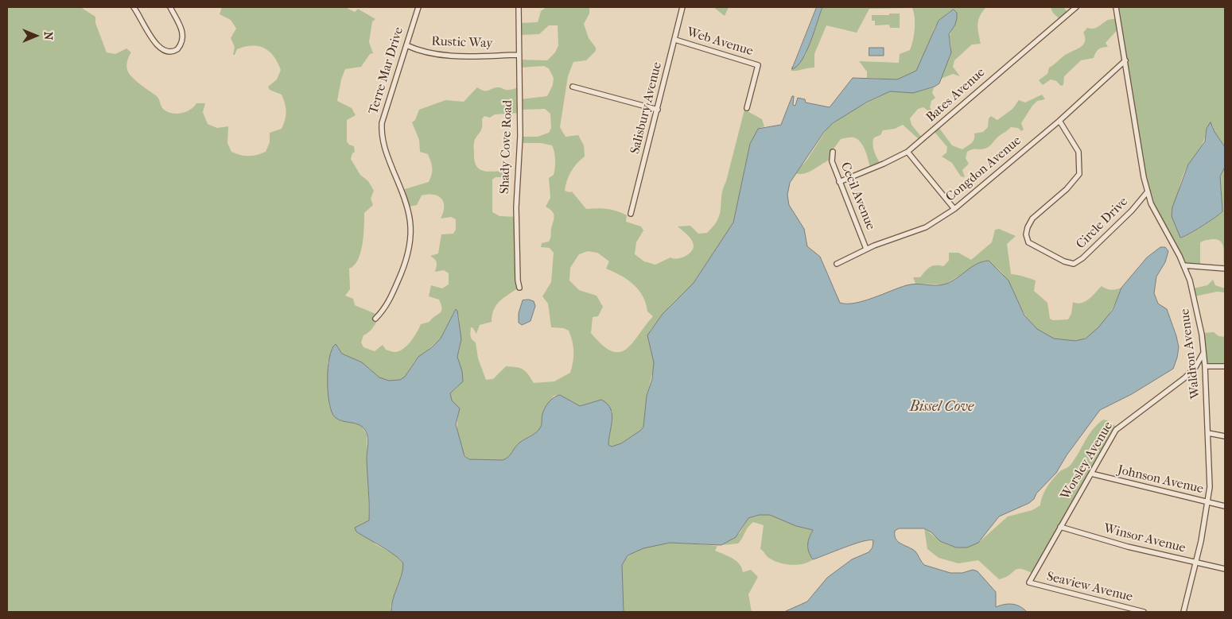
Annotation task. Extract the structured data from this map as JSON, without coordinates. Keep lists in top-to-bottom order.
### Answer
{
  "streets": {
    "street": [
      "Web Avenue",
      "Rustic Way",
      "Terre Mar Drive",
      "Bates Avenue",
      "Salisbury Avenue",
      "Shady Cove Road",
      "Congdon Avenue",
      "Cecil Avenue",
      "Circle Drive",
      "Waldron Avenue",
      "Worsley Avenue",
      "Johnson Avenue",
      "Winsor Avenue",
      "Seaview Avenue"
    ]
  },
  "crossings": [
    ["Web Avenue", "Salisbury Avenue"],
    ["Rustic Way", "Terre Mar Drive"],
    ["Rustic Way", "Shady Cove Road"],
    ["Bates Avenue", "Cecil Avenue"],
    ["Congdon Avenue", "Cecil Avenue"],
    ["Congdon Avenue", "Circle Drive"],
    ["Congdon Avenue", "Waldron Avenue"],
    ["Circle Drive", "Waldron Avenue"],
    ["Waldron Avenue", "Worsley Avenue"],
    ["Waldron Avenue", "Johnson Avenue"],
    ["Waldron Avenue", "Winsor Avenue"],
    ["Worsley Avenue", "Johnson Avenue"],
    ["Worsley Avenue", "Winsor Avenue"],
    ["Worsley Avenue", "Seaview Avenue"]
  ],
  "water": ["Bissel Cove"],
  "north": "right"
}
